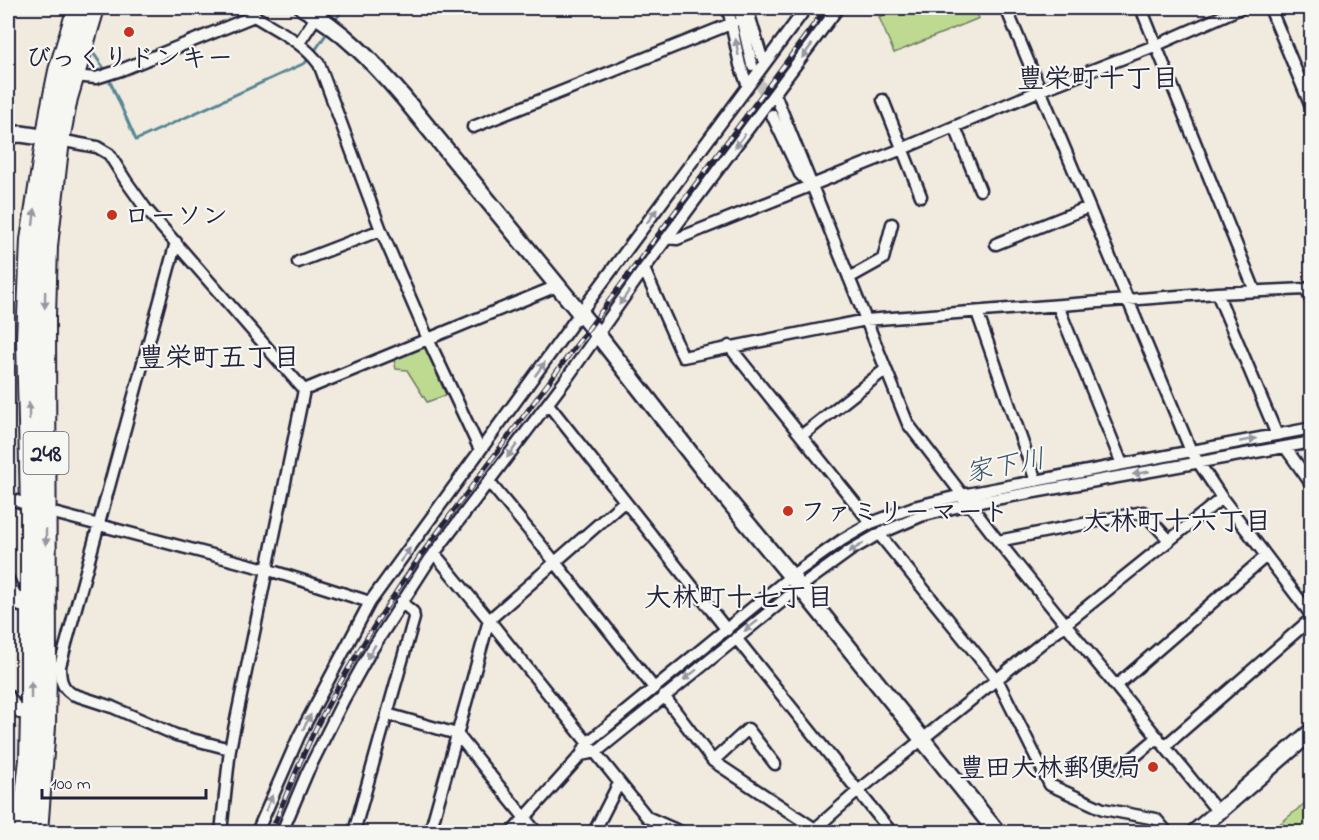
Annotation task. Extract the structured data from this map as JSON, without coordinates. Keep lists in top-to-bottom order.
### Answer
{
  "streets": {
    "highway": ["248"]
  },
  "districts": [
    "豊栄町十丁目",
    "豊栄町五丁目",
    "大林町十六丁目",
    "大林町十七丁目"
  ],
  "water": ["家下川"],
  "places": [
    "びっくりドンキー",
    "ローソン",
    "ファミリーマート",
    "豊田大林郵便局"
  ],
  "scale_bar": "100 m"
}
